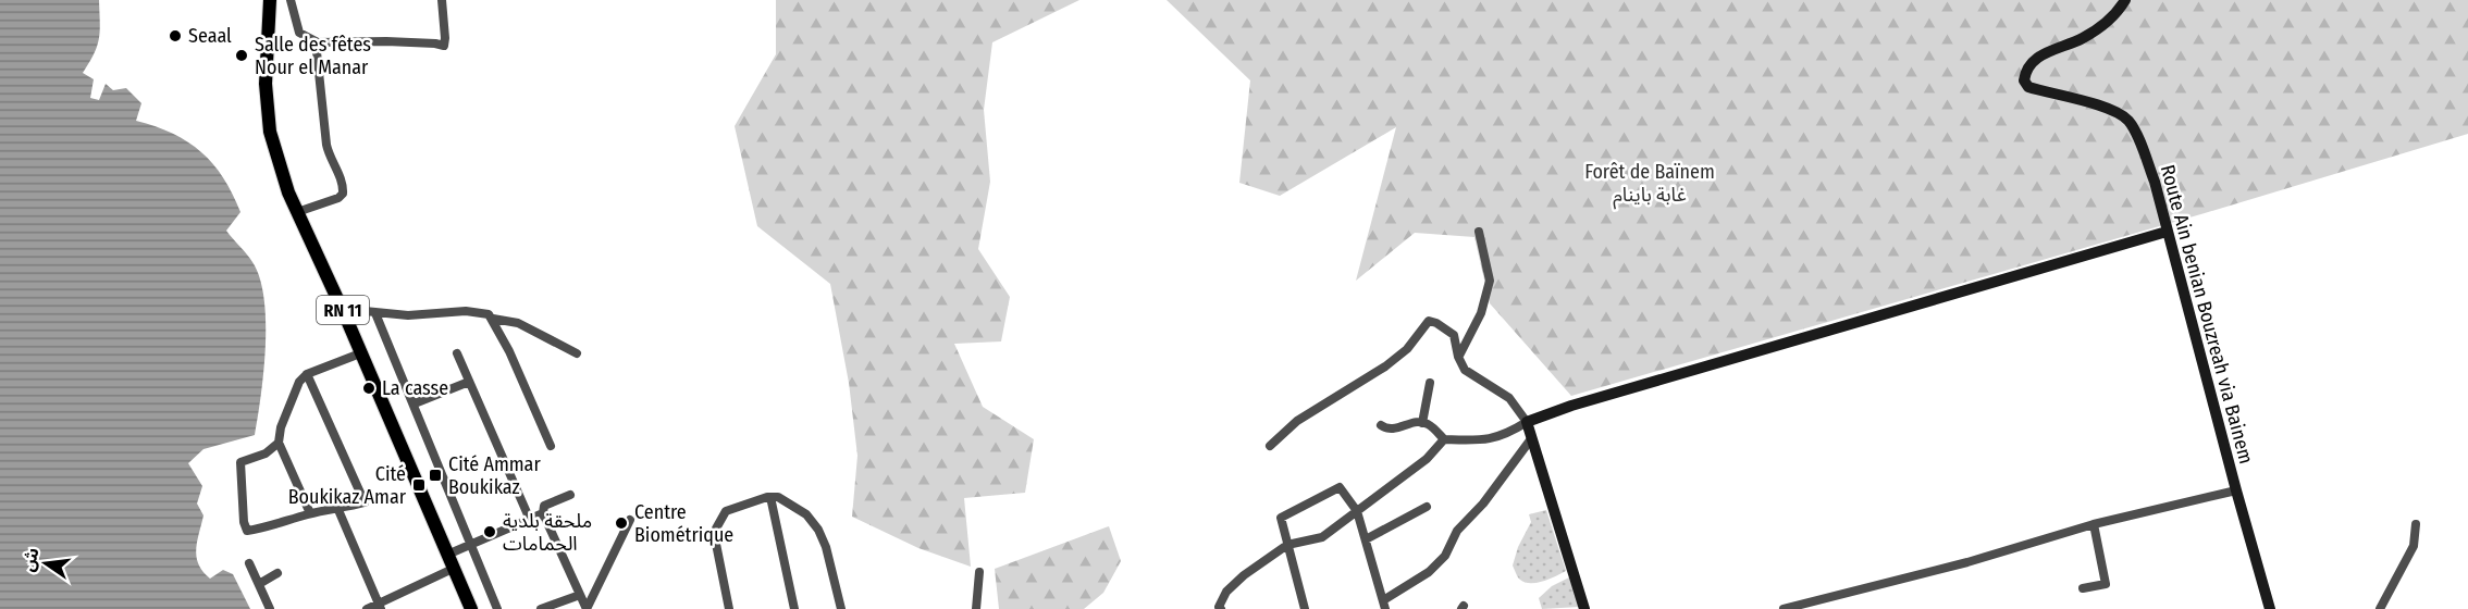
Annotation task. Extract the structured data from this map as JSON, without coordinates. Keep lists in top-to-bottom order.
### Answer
{
  "streets": {
    "main road": ["RN 11"],
    "street": ["Route Ain benian Bouzreah via Bainem"]
  },
  "parks": ["Forêt de Baïnem غابة باينام"],
  "places": {
    "other": [
      "Seaal",
      "Salle des fêtes Nour el Manar",
      "La casse",
      "Centre Biométrique",
      "ملحقة بلدية الحمامات"
    ],
    "transit": ["Cité Ammar Boukikaz", "Cité Boukikaz Amar"]
  },
  "north": "left"
}
